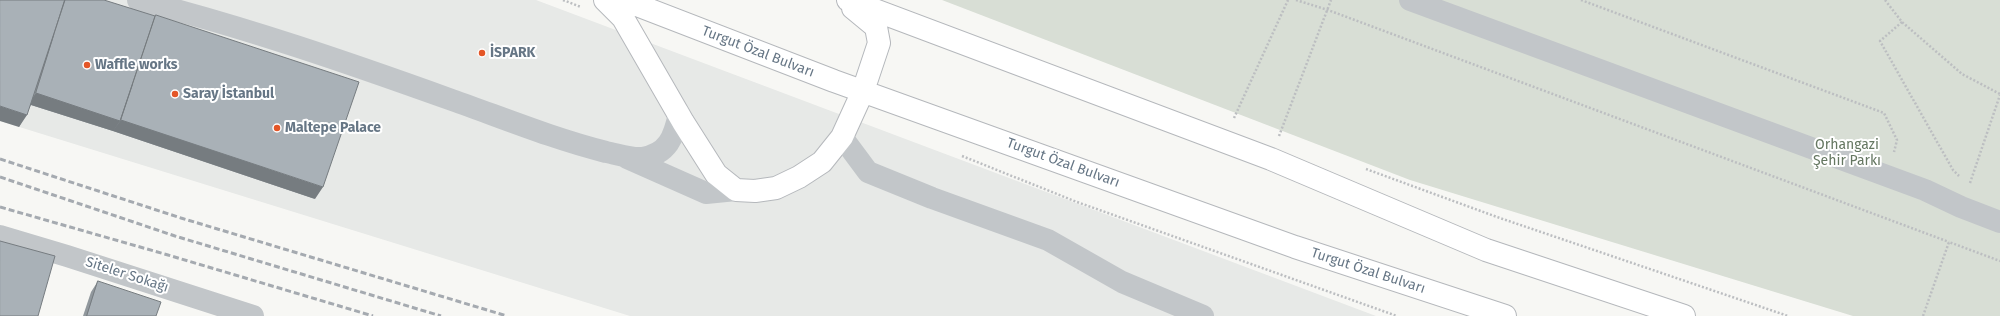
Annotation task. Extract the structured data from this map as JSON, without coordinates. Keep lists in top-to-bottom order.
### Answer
{
  "streets": {
    "highway": ["Turgut Özal Bulvarı"],
    "street": ["Siteler Sokağı"]
  },
  "parks": ["Orhangazi Şehir Parkı"],
  "places": [
    "İSPARK",
    "Waffle works",
    "Saray İstanbul",
    "Maltepe Palace"
  ]
}
